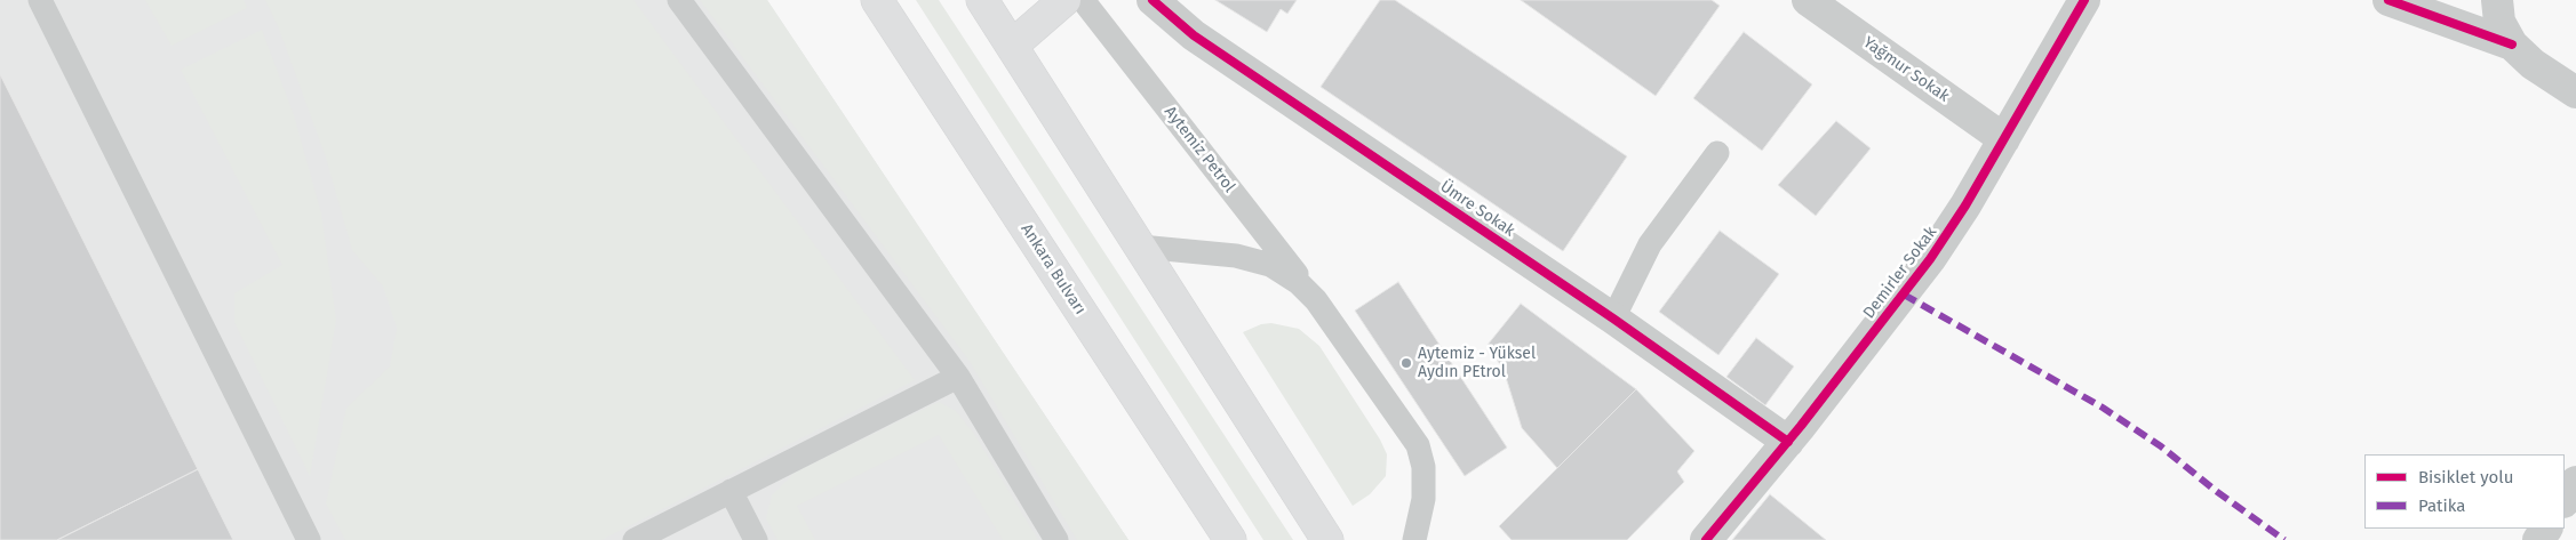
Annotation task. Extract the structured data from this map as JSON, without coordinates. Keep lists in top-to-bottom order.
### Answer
{
  "streets": {
    "main road": ["Ankara Bulvarı"],
    "street": ["Yağmur Sokak", "Ümre Sokak", "Demirler Sokak"],
    "lane": ["Aytemiz Petrol"]
  },
  "crossings": [
    ["Yağmur Sokak", "Demirler Sokak"],
    ["Ümre Sokak", "Demirler Sokak"]
  ],
  "places": ["Aytemiz - Yüksel Aydın PEtrol"],
  "legend": ["Bisiklet yolu", "Patika"]
}
